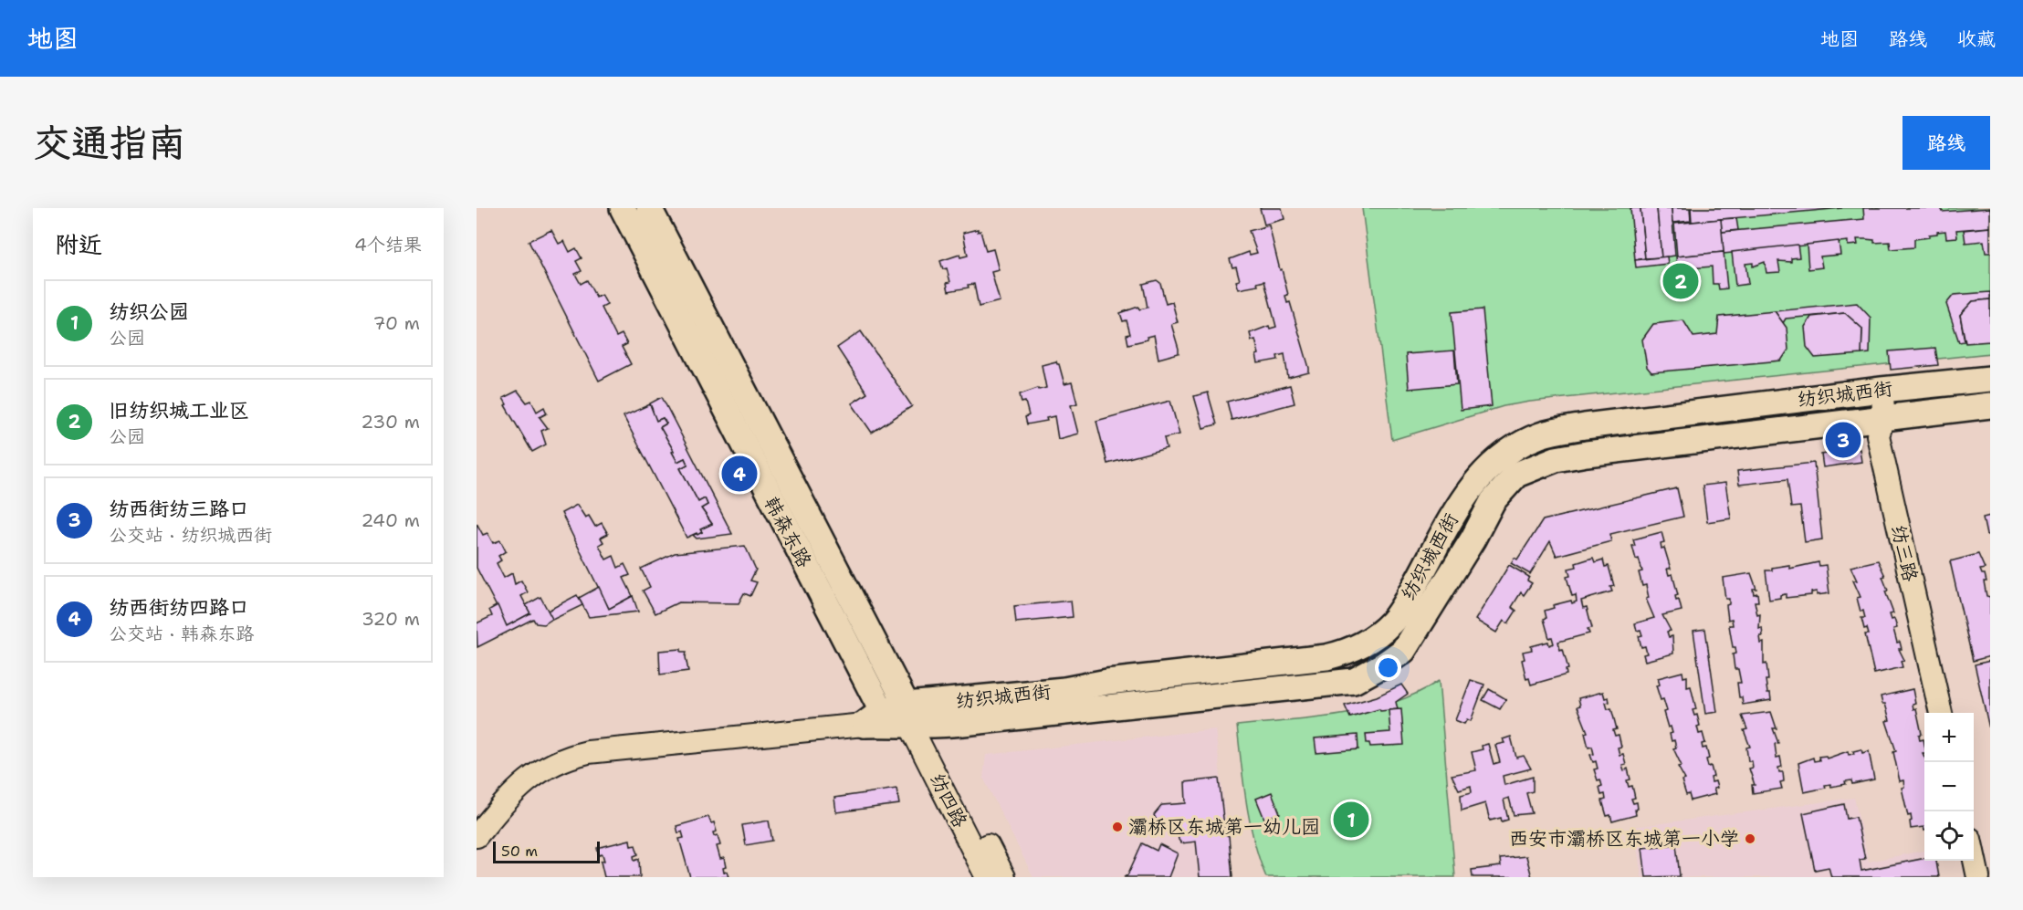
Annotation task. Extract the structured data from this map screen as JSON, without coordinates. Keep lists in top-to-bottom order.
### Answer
{
  "streets": {
    "main road": ["纺织城西街", "韩森东路"],
    "street": ["纺三路", "纺四路"]
  },
  "crossings": [
    ["纺织城西街", "韩森东路"],
    ["纺织城西街", "纺三路"],
    ["纺织城西街", "纺四路"],
    ["韩森东路", "纺四路"]
  ],
  "places": ["灞桥区东城第一幼儿园", "西安市灞桥区东城第一小学"],
  "scale_bar": "50 m",
  "page": {
    "header": "地图",
    "nav": ["地图", "路线", "收藏"],
    "buttons": "路线",
    "title": "交通指南",
    "heading": ["附近", "4个结果"],
    "pins": [
      "2",
      "3",
      "4",
      "1"
    ],
    "list": [
      {
        "mark": "1",
        "name": "纺织公园",
        "note": "公园",
        "value": "70 m"
      },
      {
        "mark": "2",
        "name": "旧纺织城工业区",
        "note": "公园",
        "value": "230 m"
      },
      {
        "mark": "3",
        "name": "纺西街纺三路口",
        "note": "公交站 · 纺织城西街",
        "value": "240 m"
      },
      {
        "mark": "4",
        "name": "纺西街纺四路口",
        "note": "公交站 · 韩森东路",
        "value": "320 m"
      }
    ],
    "map_buttons": ["+", "−"],
    "scale": "50 m"
  }
}
